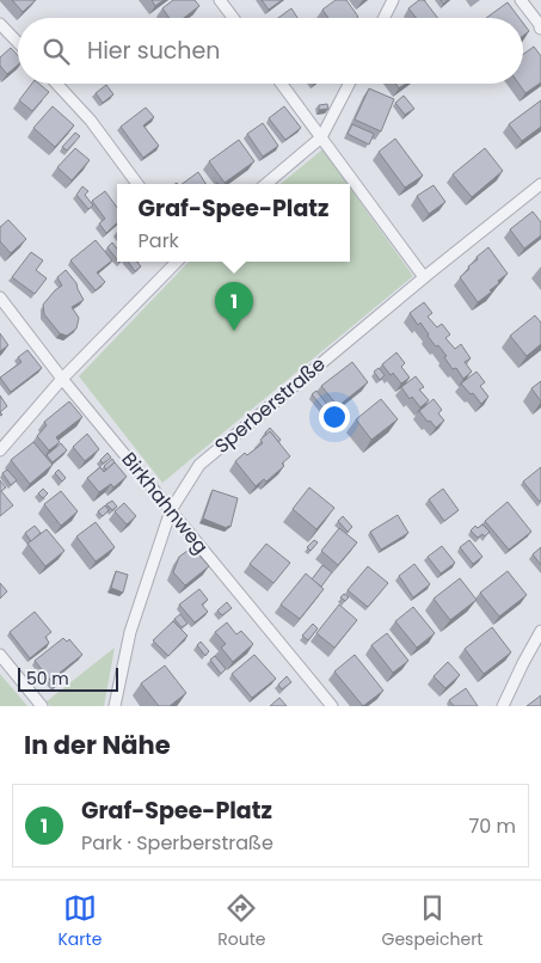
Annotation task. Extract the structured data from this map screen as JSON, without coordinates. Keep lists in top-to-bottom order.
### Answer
{
  "streets": {
    "street": ["Sperberstraße", "Birkhahnweg"]
  },
  "crossings": [
    ["Sperberstraße", "Birkhahnweg"]
  ],
  "scale_bar": "50 m",
  "page": {
    "search": "Hier suchen",
    "popup": ["Graf-Spee-Platz", "Park"],
    "pins": "1",
    "scale": "50 m",
    "heading": "In der Nähe",
    "list": [
      {
        "mark": "1",
        "name": "Graf-Spee-Platz",
        "note": "Park · Sperberstraße",
        "value": "70 m"
      }
    ],
    "nav": ["Karte", "Route", "Gespeichert"]
  }
}
